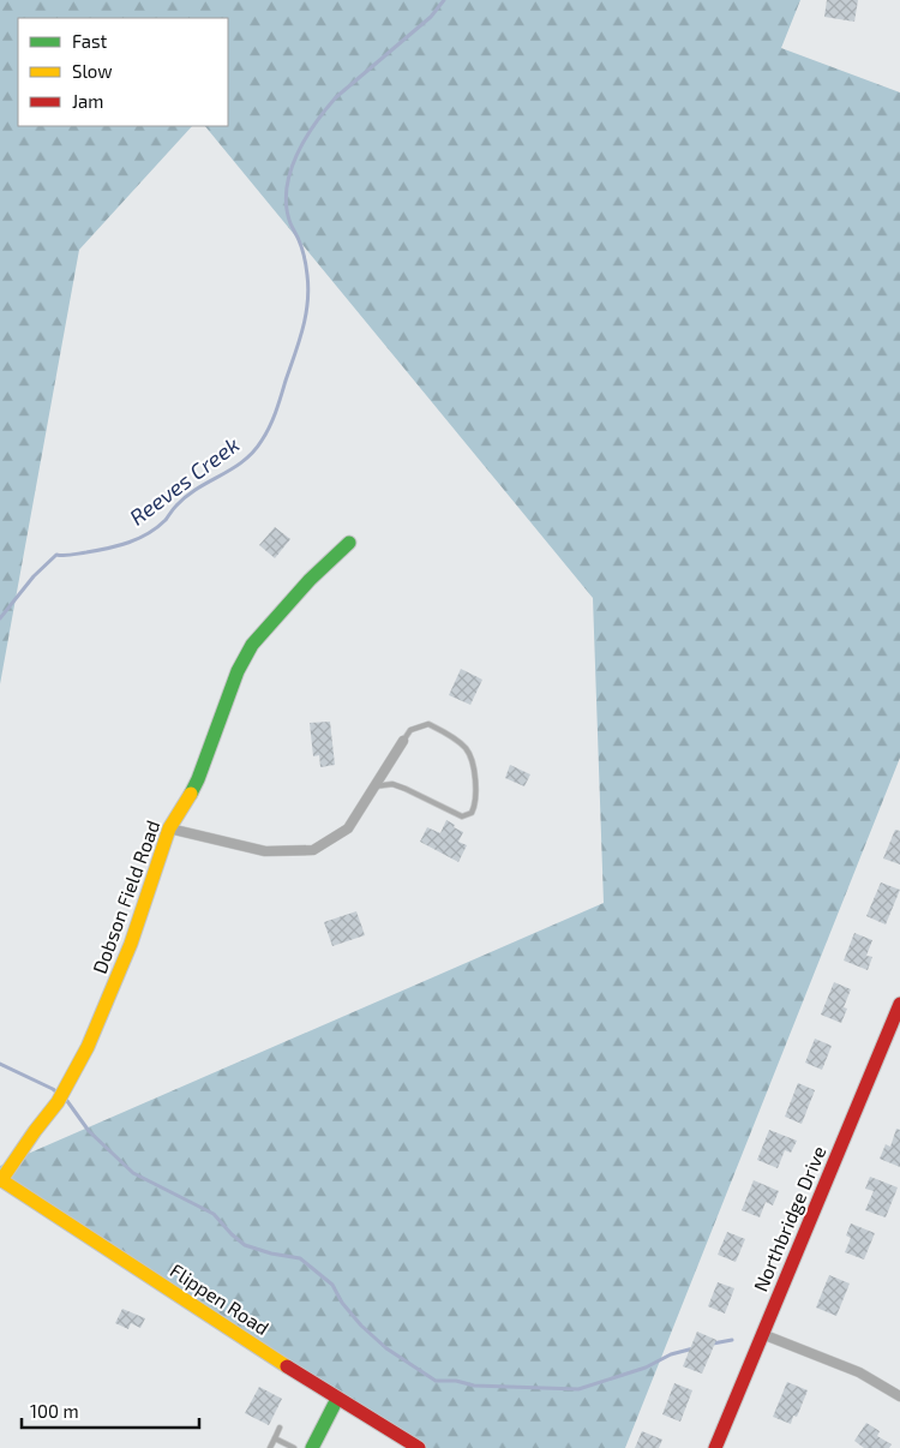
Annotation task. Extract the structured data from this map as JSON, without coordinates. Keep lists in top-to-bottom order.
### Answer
{
  "streets": {
    "street": ["Dobson Field Road", "Northbridge Drive", "Flippen Road"]
  },
  "crossings": [
    ["Dobson Field Road", "Flippen Road"]
  ],
  "water": ["Reeves Creek"],
  "legend": ["Fast", "Slow", "Jam"],
  "scale_bar": "100 m"
}
